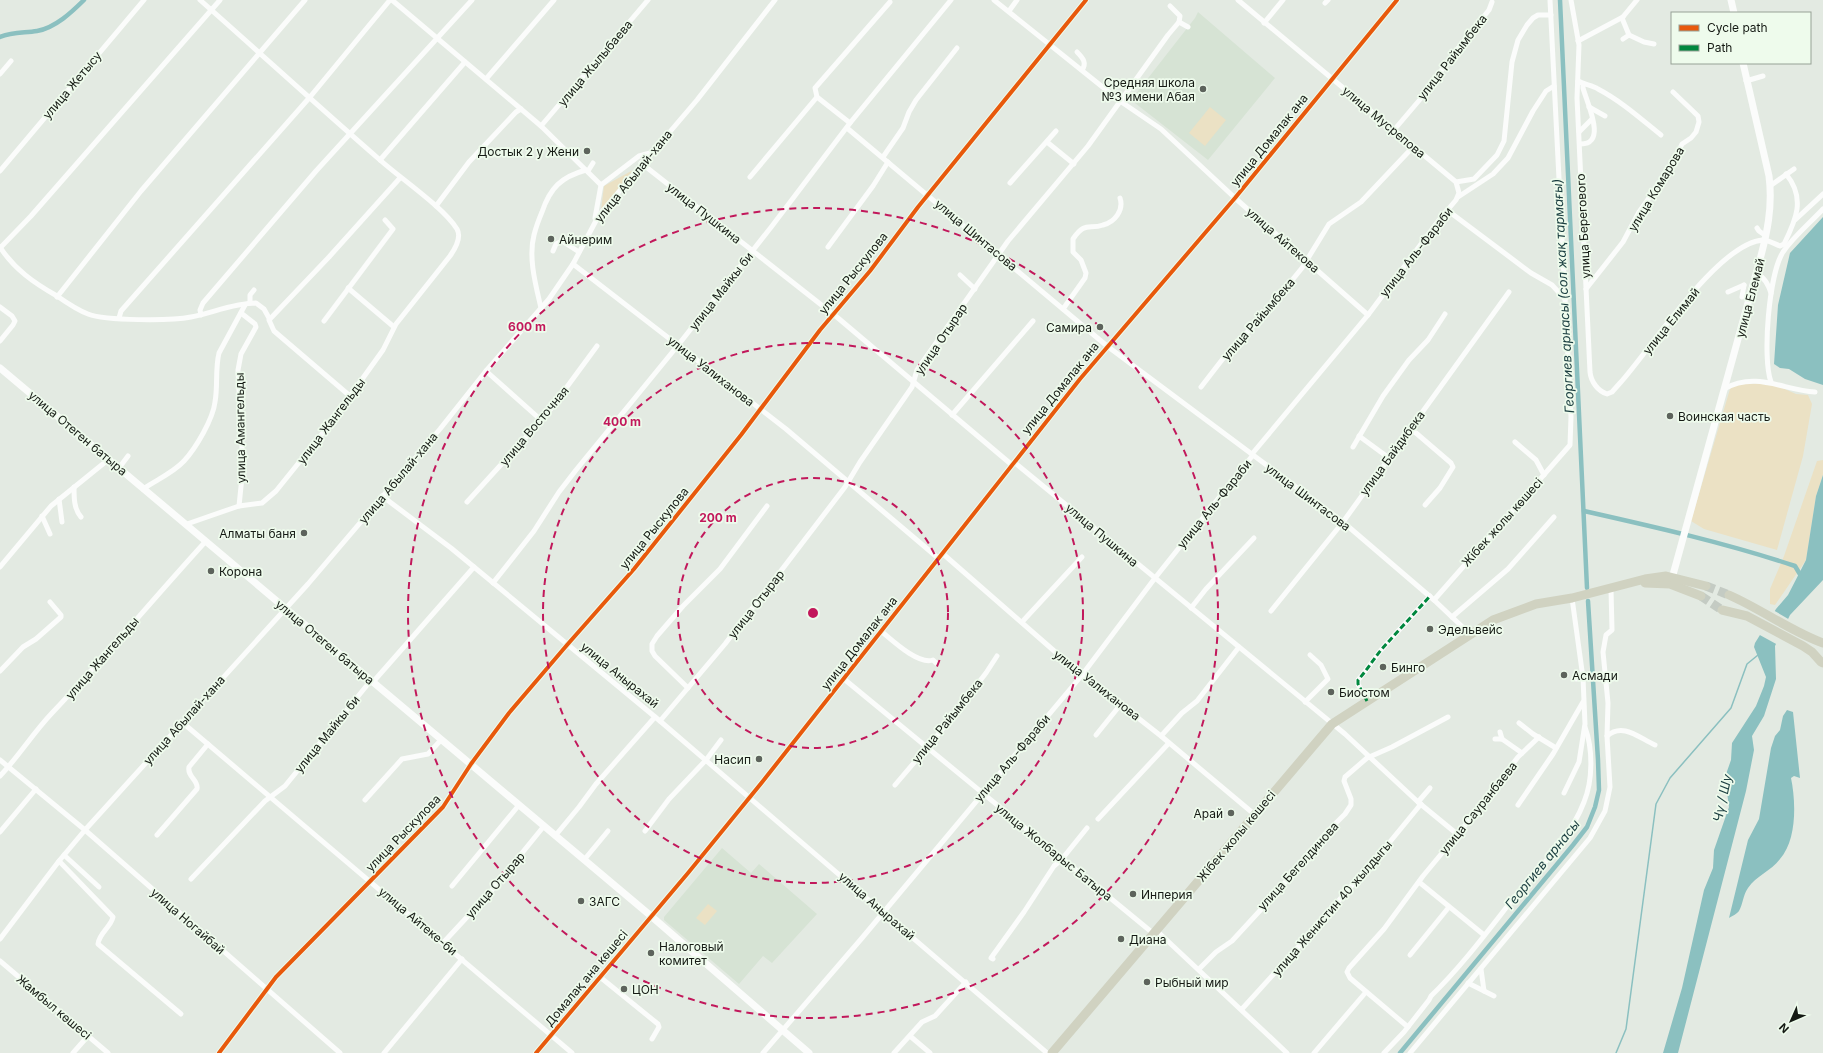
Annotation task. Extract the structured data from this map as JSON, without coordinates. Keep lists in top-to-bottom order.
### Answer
{
  "streets": {
    "highway": ["Жібек жолы көшесі"],
    "main road": ["улица Елемай", "улица Отеген батыра"],
    "street": [
      "улица Райымбека",
      "улица Жылыбаева",
      "улица Жетысу",
      "улица Мусрепова",
      "улица Домалак ана",
      "улица Абылай-хана",
      "улица Комарова",
      "улица Пушкина",
      "улица Берегового",
      "улица Шинтасова",
      "улица Айтекова",
      "улица Аль-Фараби",
      "улица Рыскулова",
      "улица Майкы би",
      "улица Елимай",
      "улица Отырар",
      "улица Уалиханова",
      "улица Жангельды",
      "улица Восточная",
      "улица Амангельды",
      "улица Байдибека",
      "улица Анырахай",
      "улица Сауранбаева",
      "улица Жолбарыс Батыра",
      "улица Бегелдинова",
      "улица Женистин 40 жылдыгы",
      "улица Ногайбай",
      "улица Айтеке-би",
      "Домалақ ана көшесі",
      "Жамбыл көшесі"
    ]
  },
  "crossings": [
    ["улица Райымбека", "улица Мусрепова"],
    ["улица Райымбека", "улица Айтекова"],
    ["улица Райымбека", "улица Жолбарыс Батыра"],
    ["улица Мусрепова", "улица Домалак ана"],
    ["улица Мусрепова", "улица Аль-Фараби"],
    ["улица Домалак ана", "улица Пушкина"],
    ["улица Домалак ана", "улица Шинтасова"],
    ["улица Домалак ана", "улица Айтекова"],
    ["улица Домалак ана", "улица Уалиханова"],
    ["улица Домалак ана", "улица Отеген батыра"],
    ["улица Домалак ана", "улица Анырахай"],
    ["улица Домалак ана", "улица Жолбарыс Батыра"],
    ["улица Домалак ана", "Домалақ ана көшесі"],
    ["улица Абылай-хана", "улица Пушкина"],
    ["улица Абылай-хана", "улица Уалиханова"],
    ["улица Абылай-хана", "улица Отеген батыра"],
    ["улица Абылай-хана", "улица Анырахай"],
    ["улица Абылай-хана", "улица Ногайбай"],
    ["улица Абылай-хана", "улица Айтеке-би"],
    ["улица Комарова", "улица Берегового"],
    ["улица Пушкина", "улица Аль-Фараби"],
    ["улица Пушкина", "улица Рыскулова"],
    ["улица Пушкина", "улица Майкы би"],
    ["улица Пушкина", "улица Отырар"],
    ["улица Пушкина", "Жібек жолы көшесі"],
    ["улица Пушкина", "улица Сауранбаева"],
    ["улица Пушкина", "улица Бегелдинова"],
    ["улица Пушкина", "улица Женистин 40 жылдыгы"],
    ["улица Берегового", "улица Елимай"],
    ["улица Шинтасова", "улица Аль-Фараби"],
    ["улица Шинтасова", "улица Рыскулова"],
    ["улица Шинтасова", "улица Майкы би"],
    ["улица Шинтасова", "улица Отырар"],
    ["улица Шинтасова", "улица Байдибека"],
    ["улица Шинтасова", "Жібек жолы көшесі"],
    ["улица Айтекова", "улица Аль-Фараби"],
    ["улица Айтекова", "улица Рыскулова"],
    ["улица Айтекова", "улица Отырар"],
    ["улица Аль-Фараби", "улица Уалиханова"],
    ["улица Аль-Фараби", "улица Отеген батыра"],
    ["улица Аль-Фараби", "улица Анырахай"],
    ["улица Аль-Фараби", "улица Жолбарыс Батыра"],
    ["улица Рыскулова", "улица Уалиханова"],
    ["улица Рыскулова", "улица Отеген батыра"],
    ["улица Рыскулова", "улица Анырахай"],
    ["улица Рыскулова", "улица Ногайбай"],
    ["улица Рыскулова", "улица Айтеке-би"],
    ["улица Майкы би", "улица Уалиханова"],
    ["улица Майкы би", "улица Отеген батыра"],
    ["улица Майкы би", "улица Анырахай"],
    ["улица Майкы би", "улица Айтеке-би"],
    ["улица Елемай", "улица Елимай"],
    ["улица Елемай", "Жібек жолы көшесі"],
    ["улица Отырар", "улица Уалиханова"],
    ["улица Отырар", "улица Отеген батыра"],
    ["улица Отырар", "улица Анырахай"],
    ["улица Отырар", "улица Айтеке-би"],
    ["улица Уалиханова", "Жібек жолы көшесі"],
    ["улица Жангельды", "улица Амангельды"],
    ["улица Жангельды", "улица Отеген батыра"],
    ["улица Жангельды", "улица Ногайбай"],
    ["улица Отеген батыра", "Домалақ ана көшесі"],
    ["Жібек жолы көшесі", "улица Жолбарыс Батыра"],
    ["улица Жолбарыс Батыра", "улица Бегелдинова"],
    ["улица Жолбарыс Батыра", "улица Женистин 40 жылдыгы"],
    ["улица Айтеке-би", "Домалақ ана көшесі"]
  ],
  "water": ["Георгиев арнасы (сол жақ тармағы)", "Чү / Шу", "Георгиев арнасы"],
  "places": [
    "Средняя школа №3 имени Абая",
    "Достык 2 у Жени",
    "Айнерим",
    "Самира",
    "Воинская часть",
    "Алматы баня",
    "Корона",
    "Эдельвейс",
    "Бинго",
    "Асмади",
    "Биостом",
    "Насип",
    "Арай",
    "Инперия",
    "ЗАГС",
    "Диана",
    "Налоговый комитет",
    "Рыбный мир",
    "ЦОН"
  ],
  "legend": ["Cycle path", "Path"],
  "north": "bottom left",
  "rings": ["600 m", "400 m", "200 m"]
}
